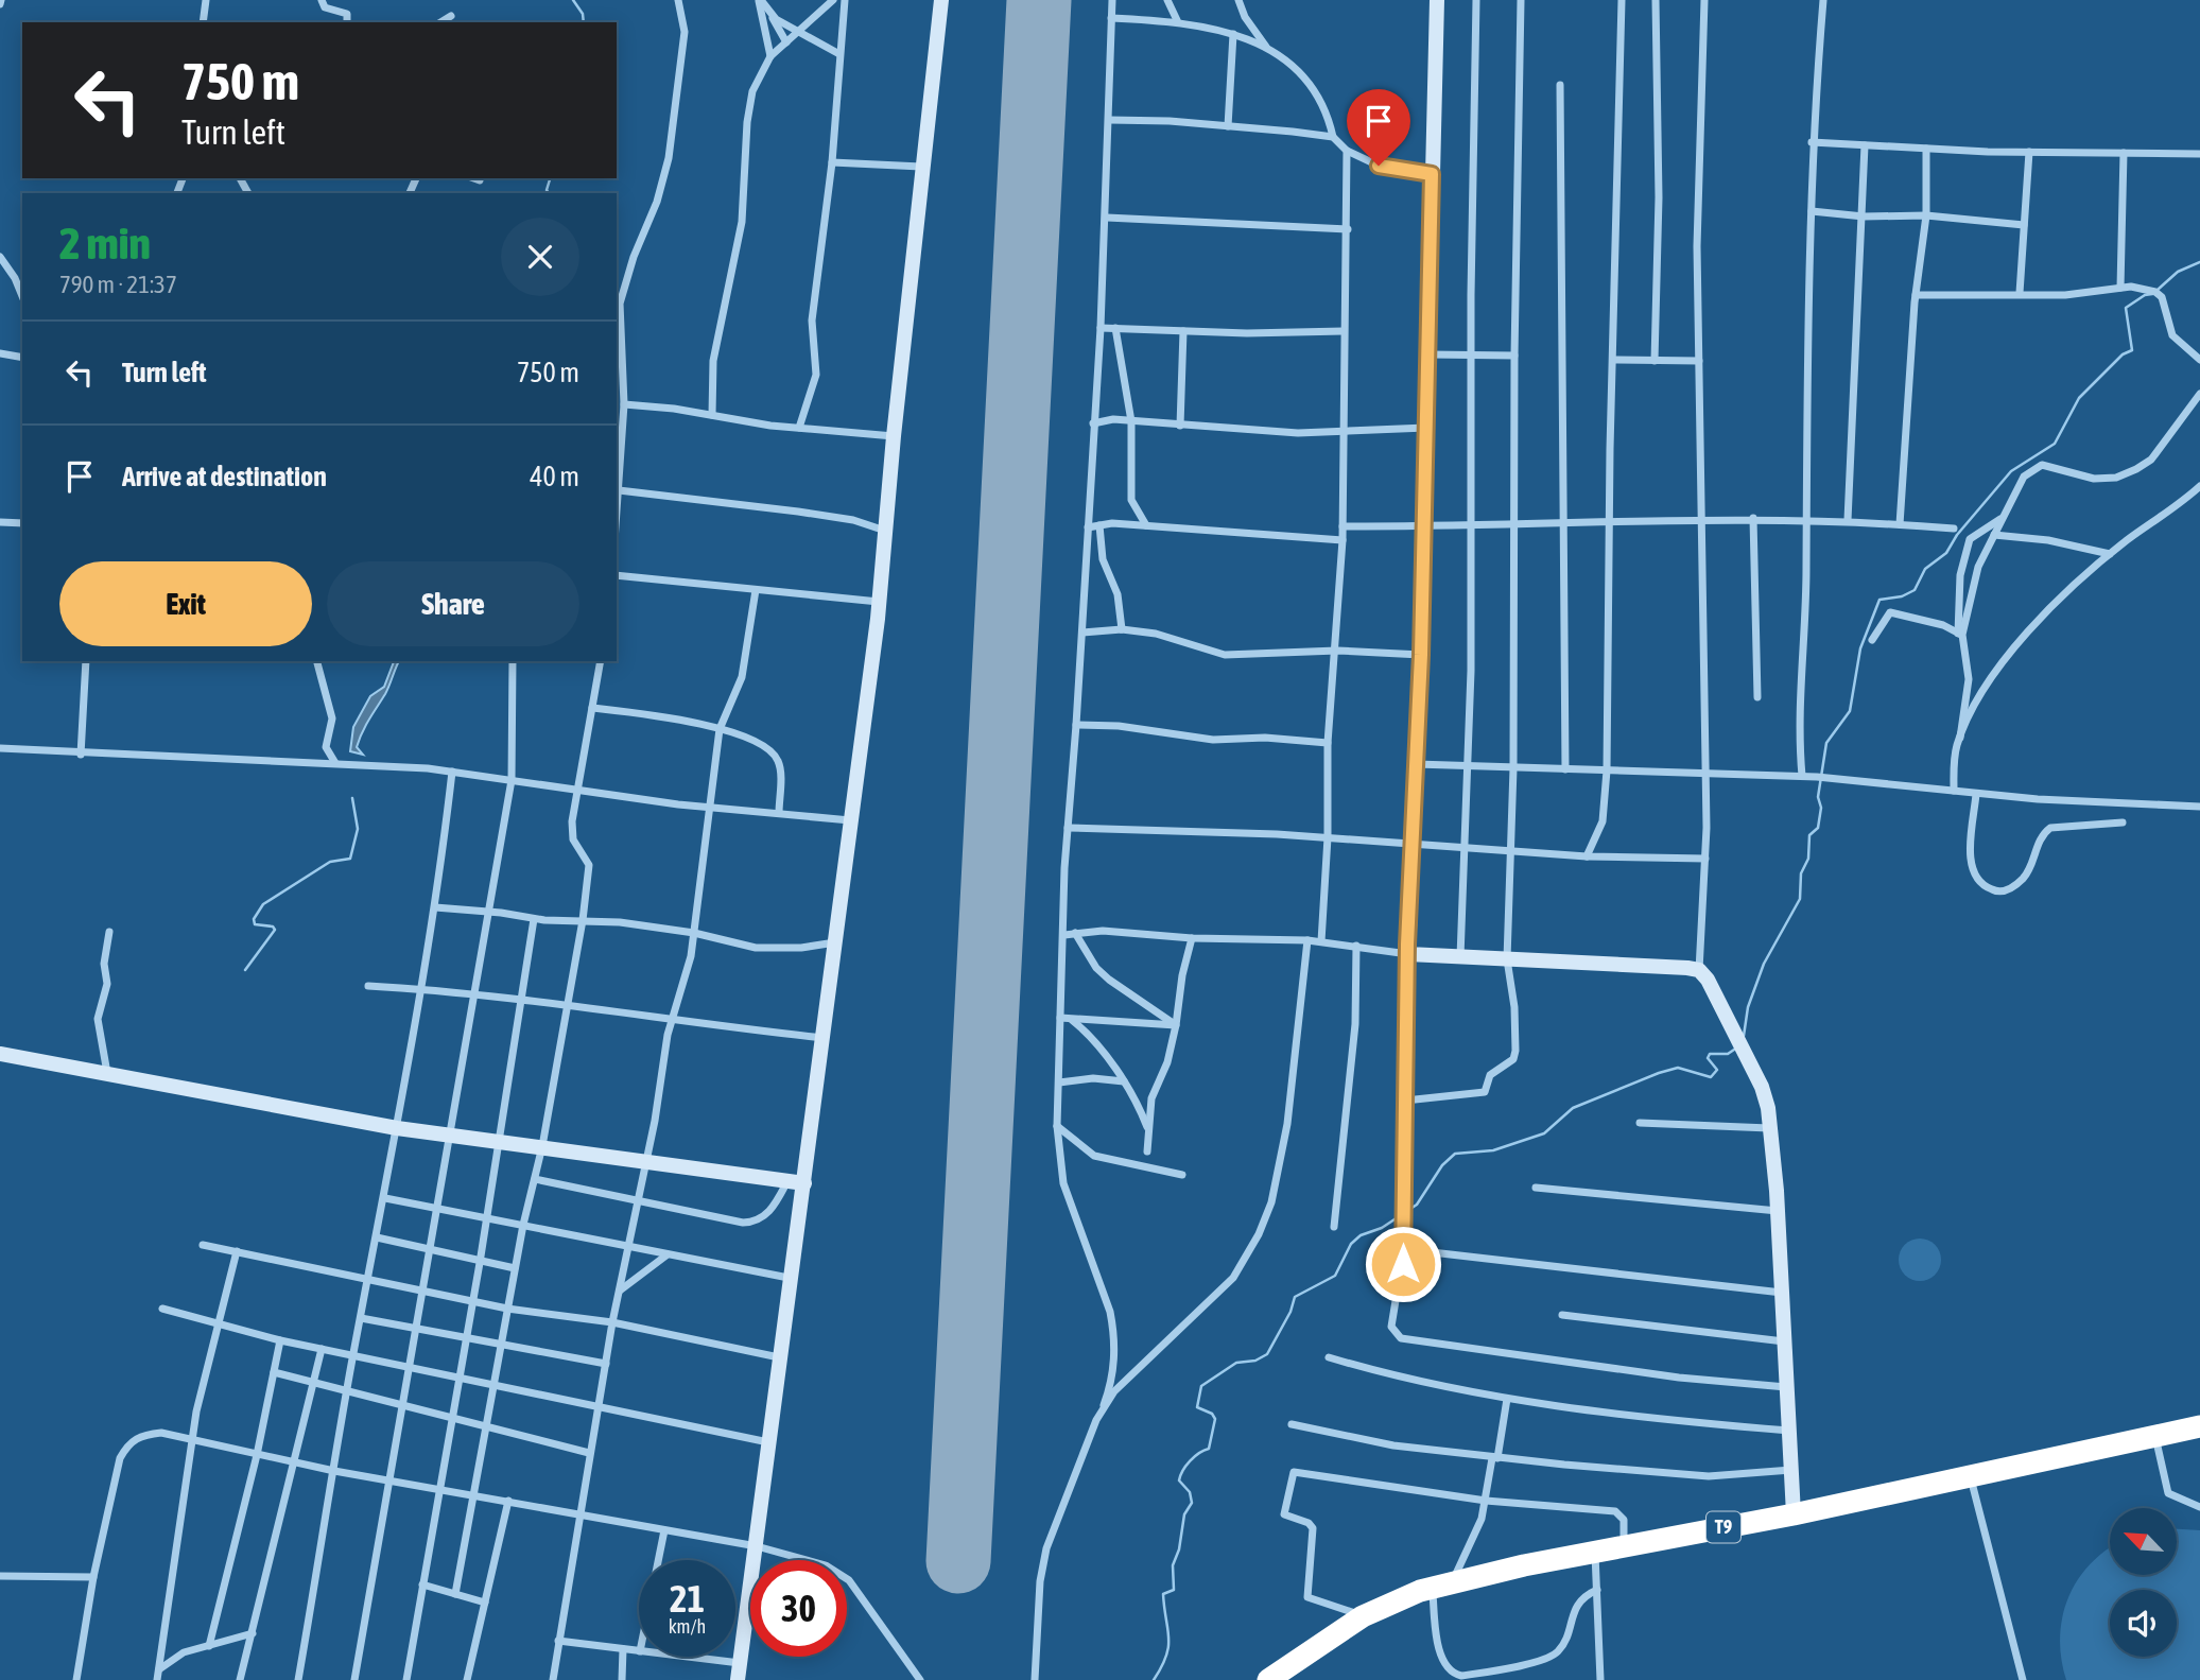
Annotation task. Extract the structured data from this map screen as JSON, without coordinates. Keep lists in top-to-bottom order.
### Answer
{
  "streets": {
    "highway": ["T9"]
  },
  "north": "top left",
  "page": {
    "turn": ["750 m", "Turn left"],
    "heading": ["2 min", "790 m · 21:37"],
    "list": [
      {
        "name": "Turn left",
        "value": "750 m"
      },
      {
        "name": "Arrive at destination",
        "value": "40 m"
      }
    ],
    "buttons": ["Exit", "Share"],
    "speed": "21 km/h",
    "limit": "30"
  }
}
